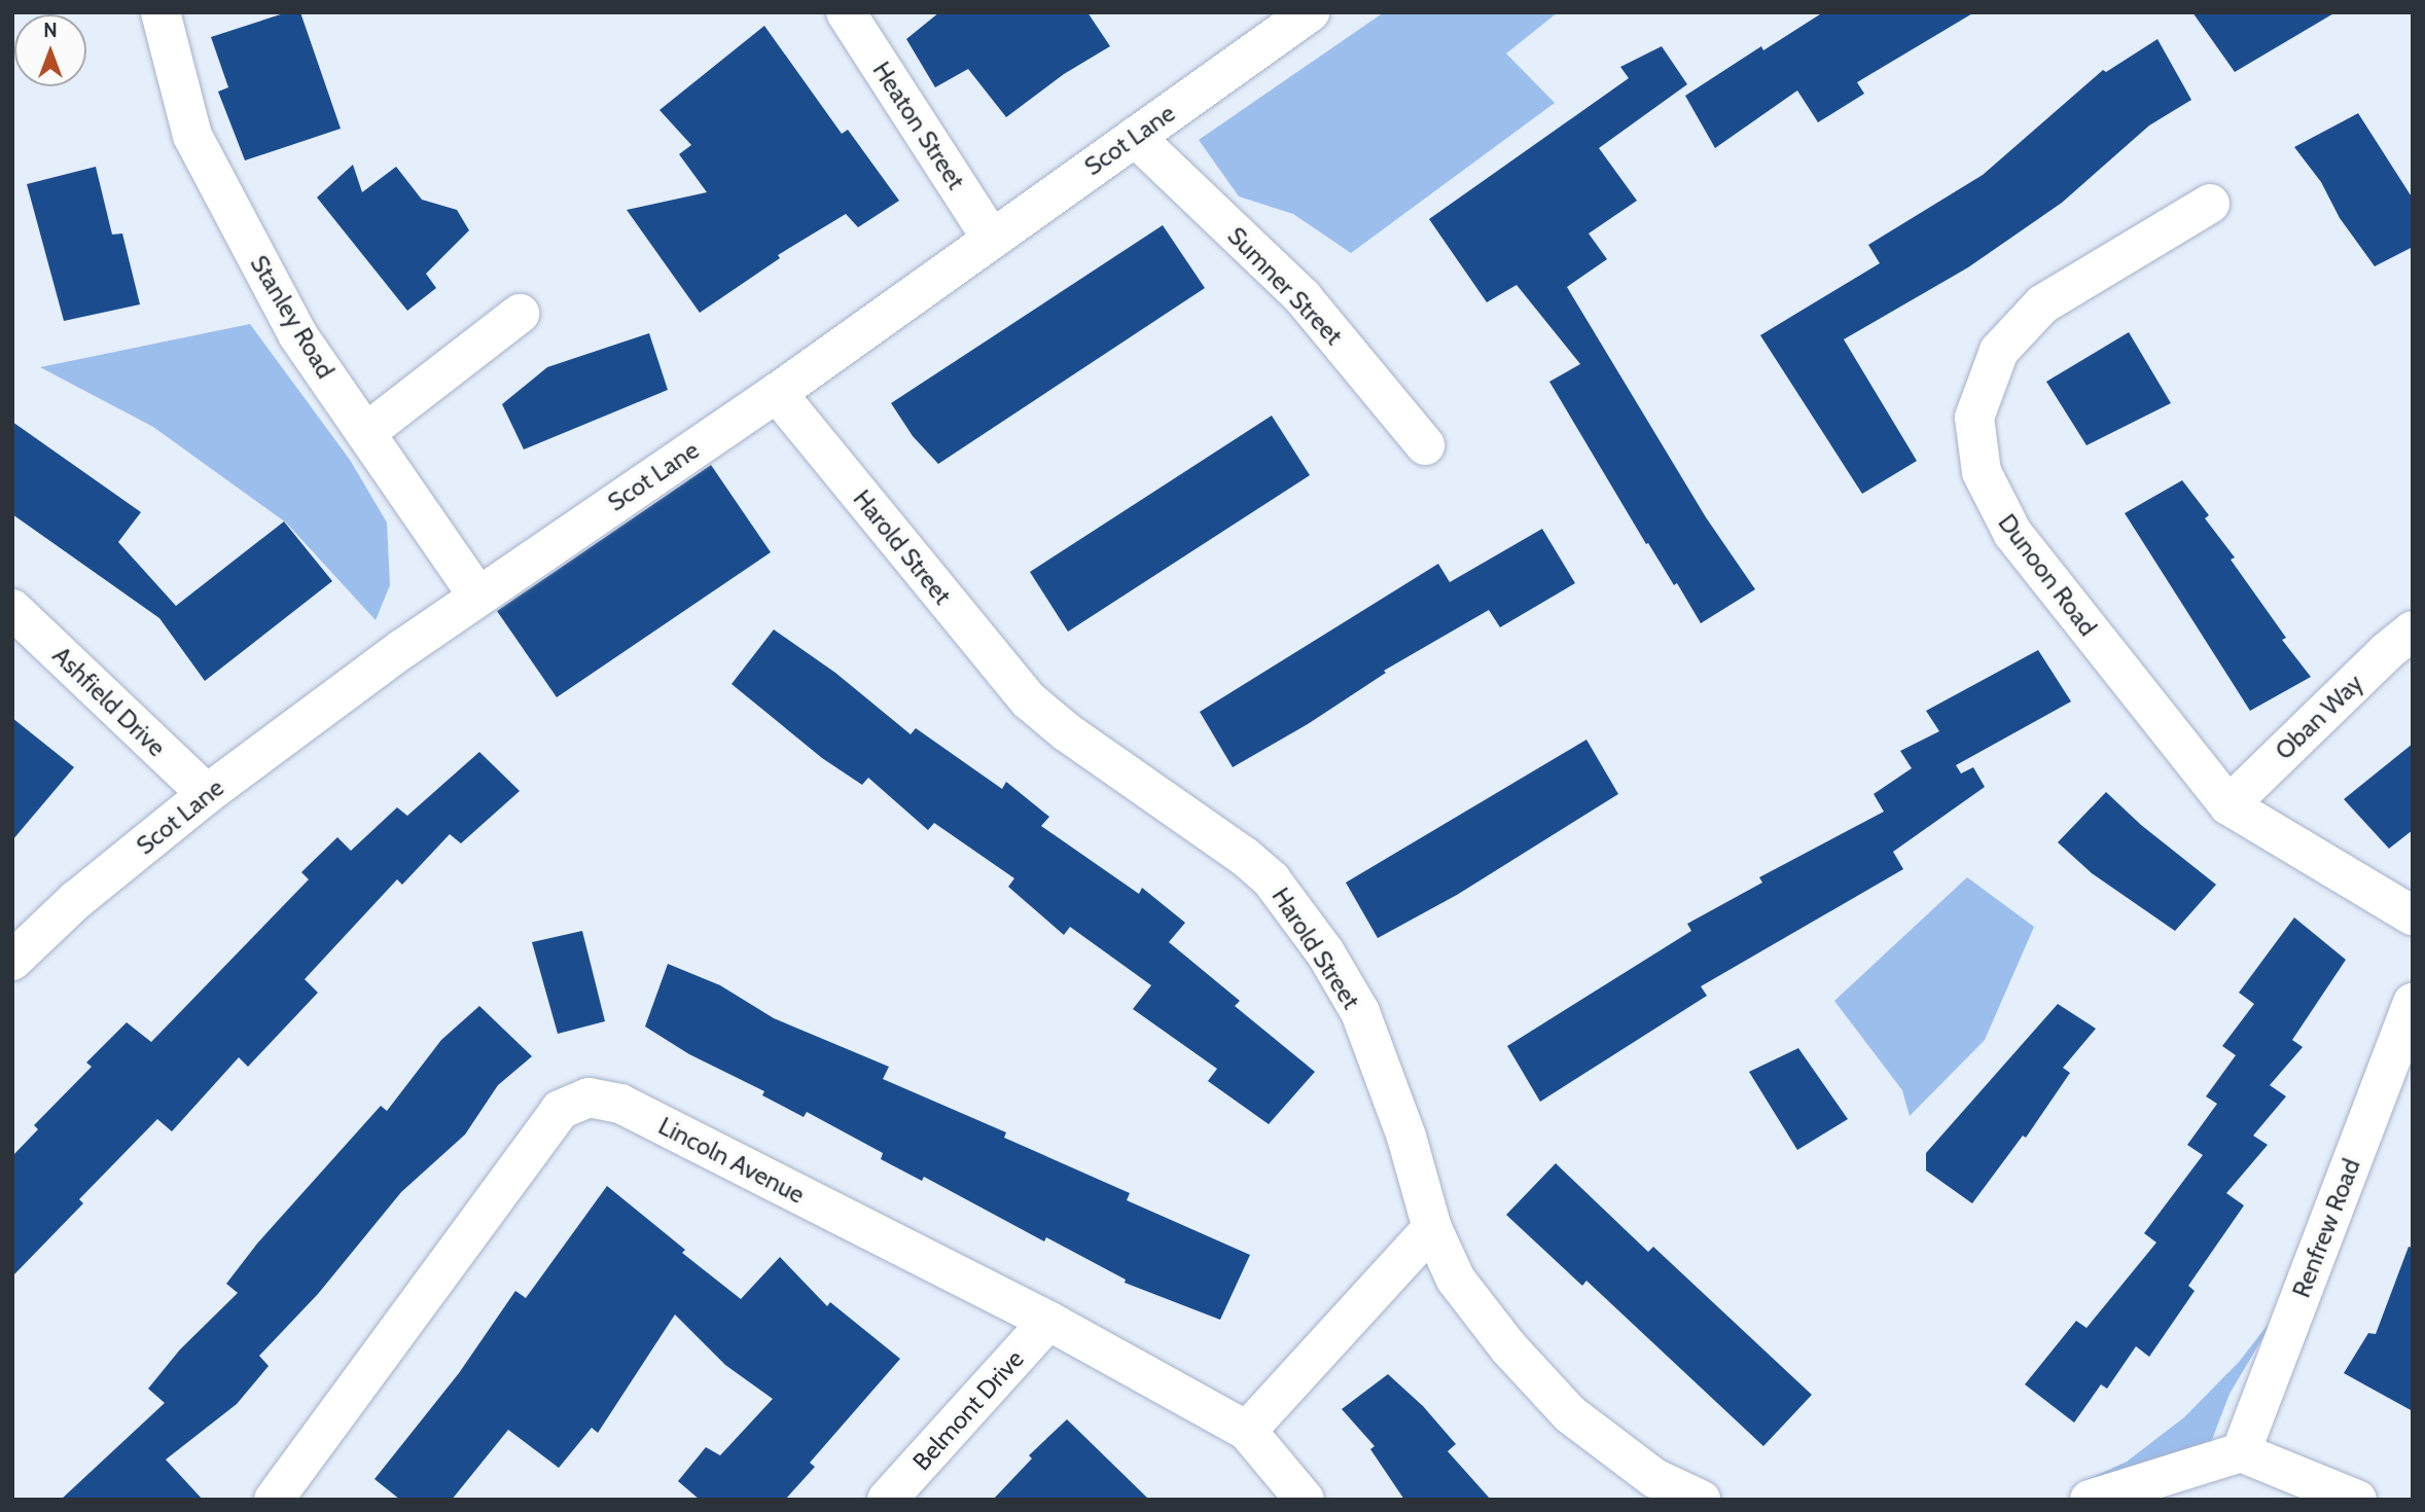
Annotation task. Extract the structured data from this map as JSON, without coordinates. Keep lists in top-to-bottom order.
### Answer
{
  "streets": {
    "street": [
      "Heaton Street",
      "Scot Lane",
      "Sumner Street",
      "Stanley Road",
      "Harold Street",
      "Dunoon Road",
      "Ashfield Drive",
      "Oban Way",
      "Lincoln Avenue",
      "Renfrew Road",
      "Belmont Drive"
    ]
  },
  "crossings": [
    ["Heaton Street", "Scot Lane"],
    ["Scot Lane", "Sumner Street"],
    ["Scot Lane", "Stanley Road"],
    ["Scot Lane", "Harold Street"],
    ["Scot Lane", "Ashfield Drive"],
    ["Dunoon Road", "Oban Way"],
    ["Lincoln Avenue", "Belmont Drive"]
  ],
  "north": "top"
}
